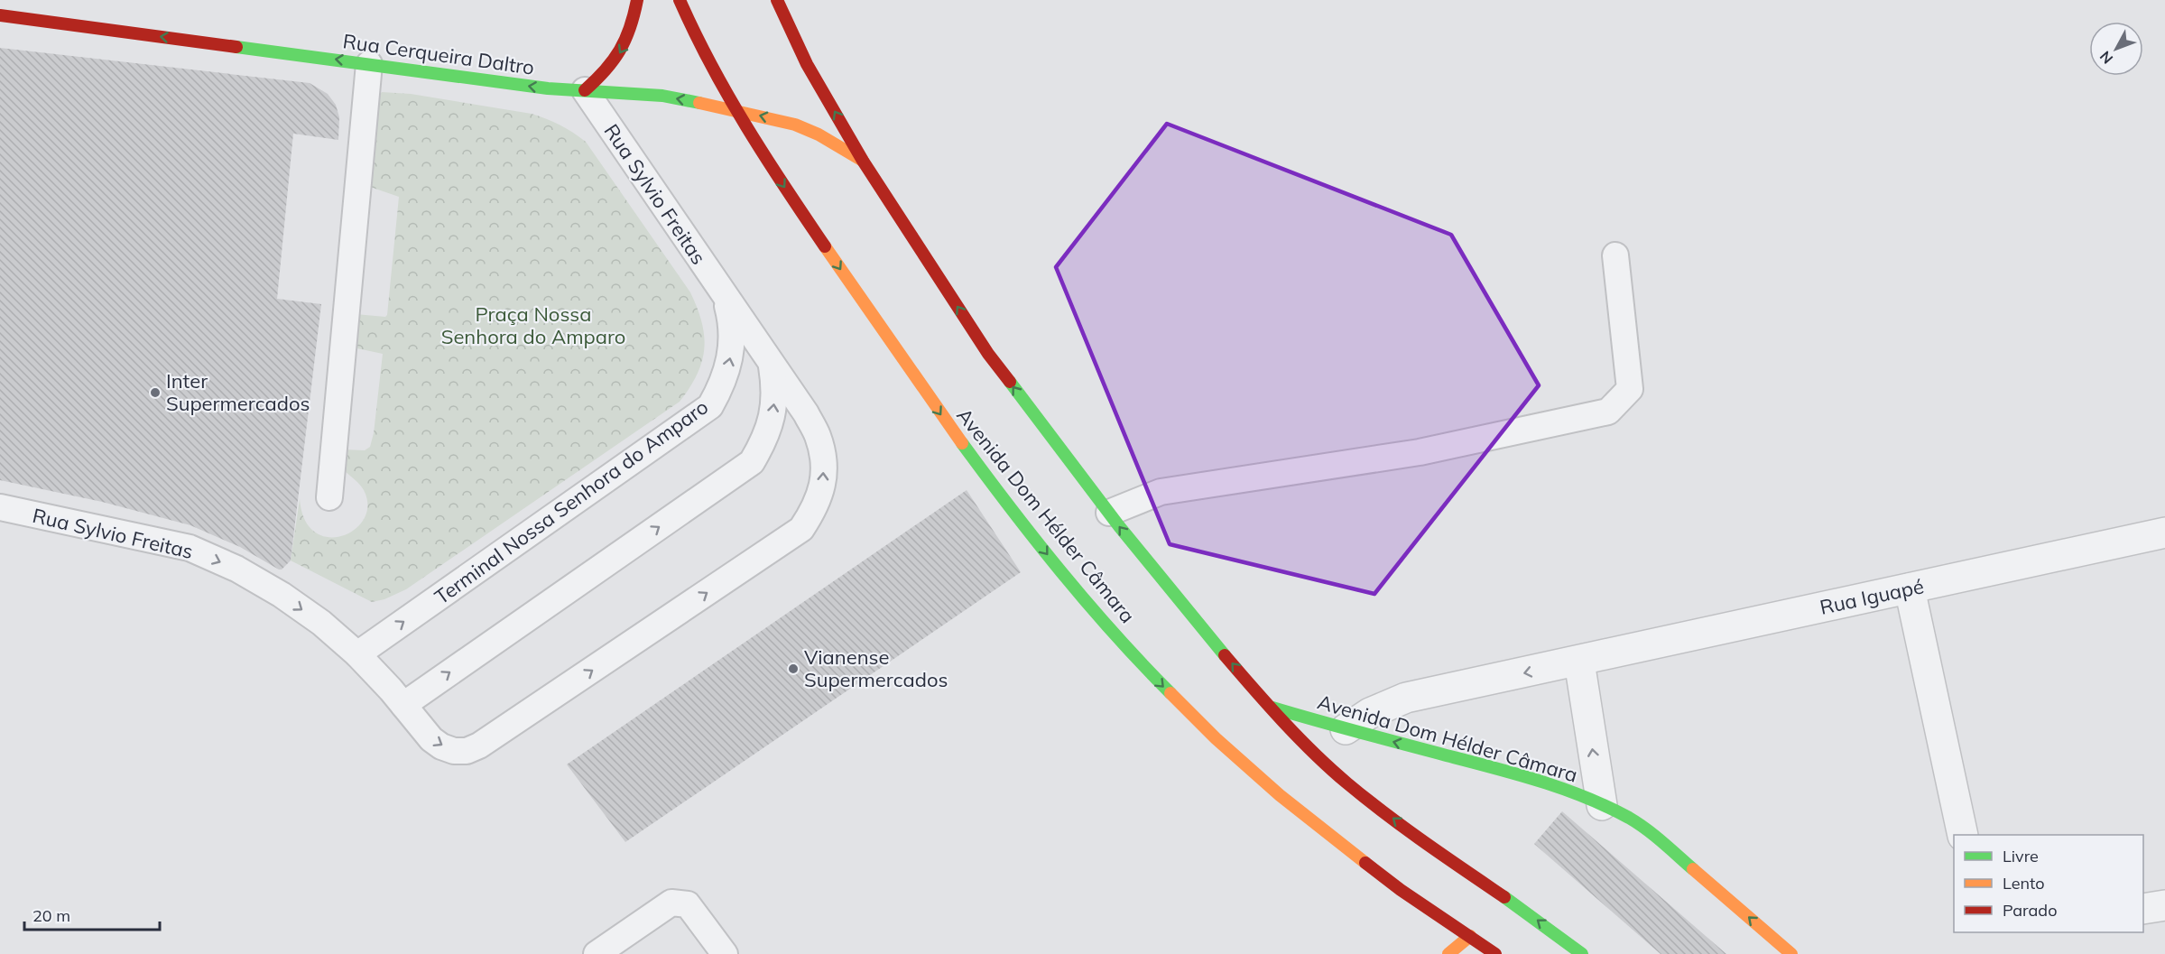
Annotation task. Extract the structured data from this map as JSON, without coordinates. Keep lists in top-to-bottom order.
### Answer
{
  "streets": {
    "main road": ["Rua Cerqueira Daltro", "Avenida Dom Hélder Câmara"],
    "street": ["Rua Iguapé"],
    "lane": ["Rua Sylvio Freitas", "Terminal Nossa Senhora do Amparo"]
  },
  "crossings": [
    ["Rua Cerqueira Daltro", "Rua Sylvio Freitas"],
    ["Rua Cerqueira Daltro", "Avenida Dom Hélder Câmara"],
    ["Rua Sylvio Freitas", "Terminal Nossa Senhora do Amparo"],
    ["Avenida Dom Hélder Câmara", "Rua Iguapé"]
  ],
  "one_way": ["Rua Cerqueira Daltro", "Rua Sylvio Freitas"],
  "parks": ["Praça Nossa Senhora do Amparo"],
  "places": ["Inter Supermercados", "Vianense Supermercados"],
  "legend": ["Livre", "Lento", "Parado"],
  "scale_bar": "20 m",
  "north": "bottom left"
}
